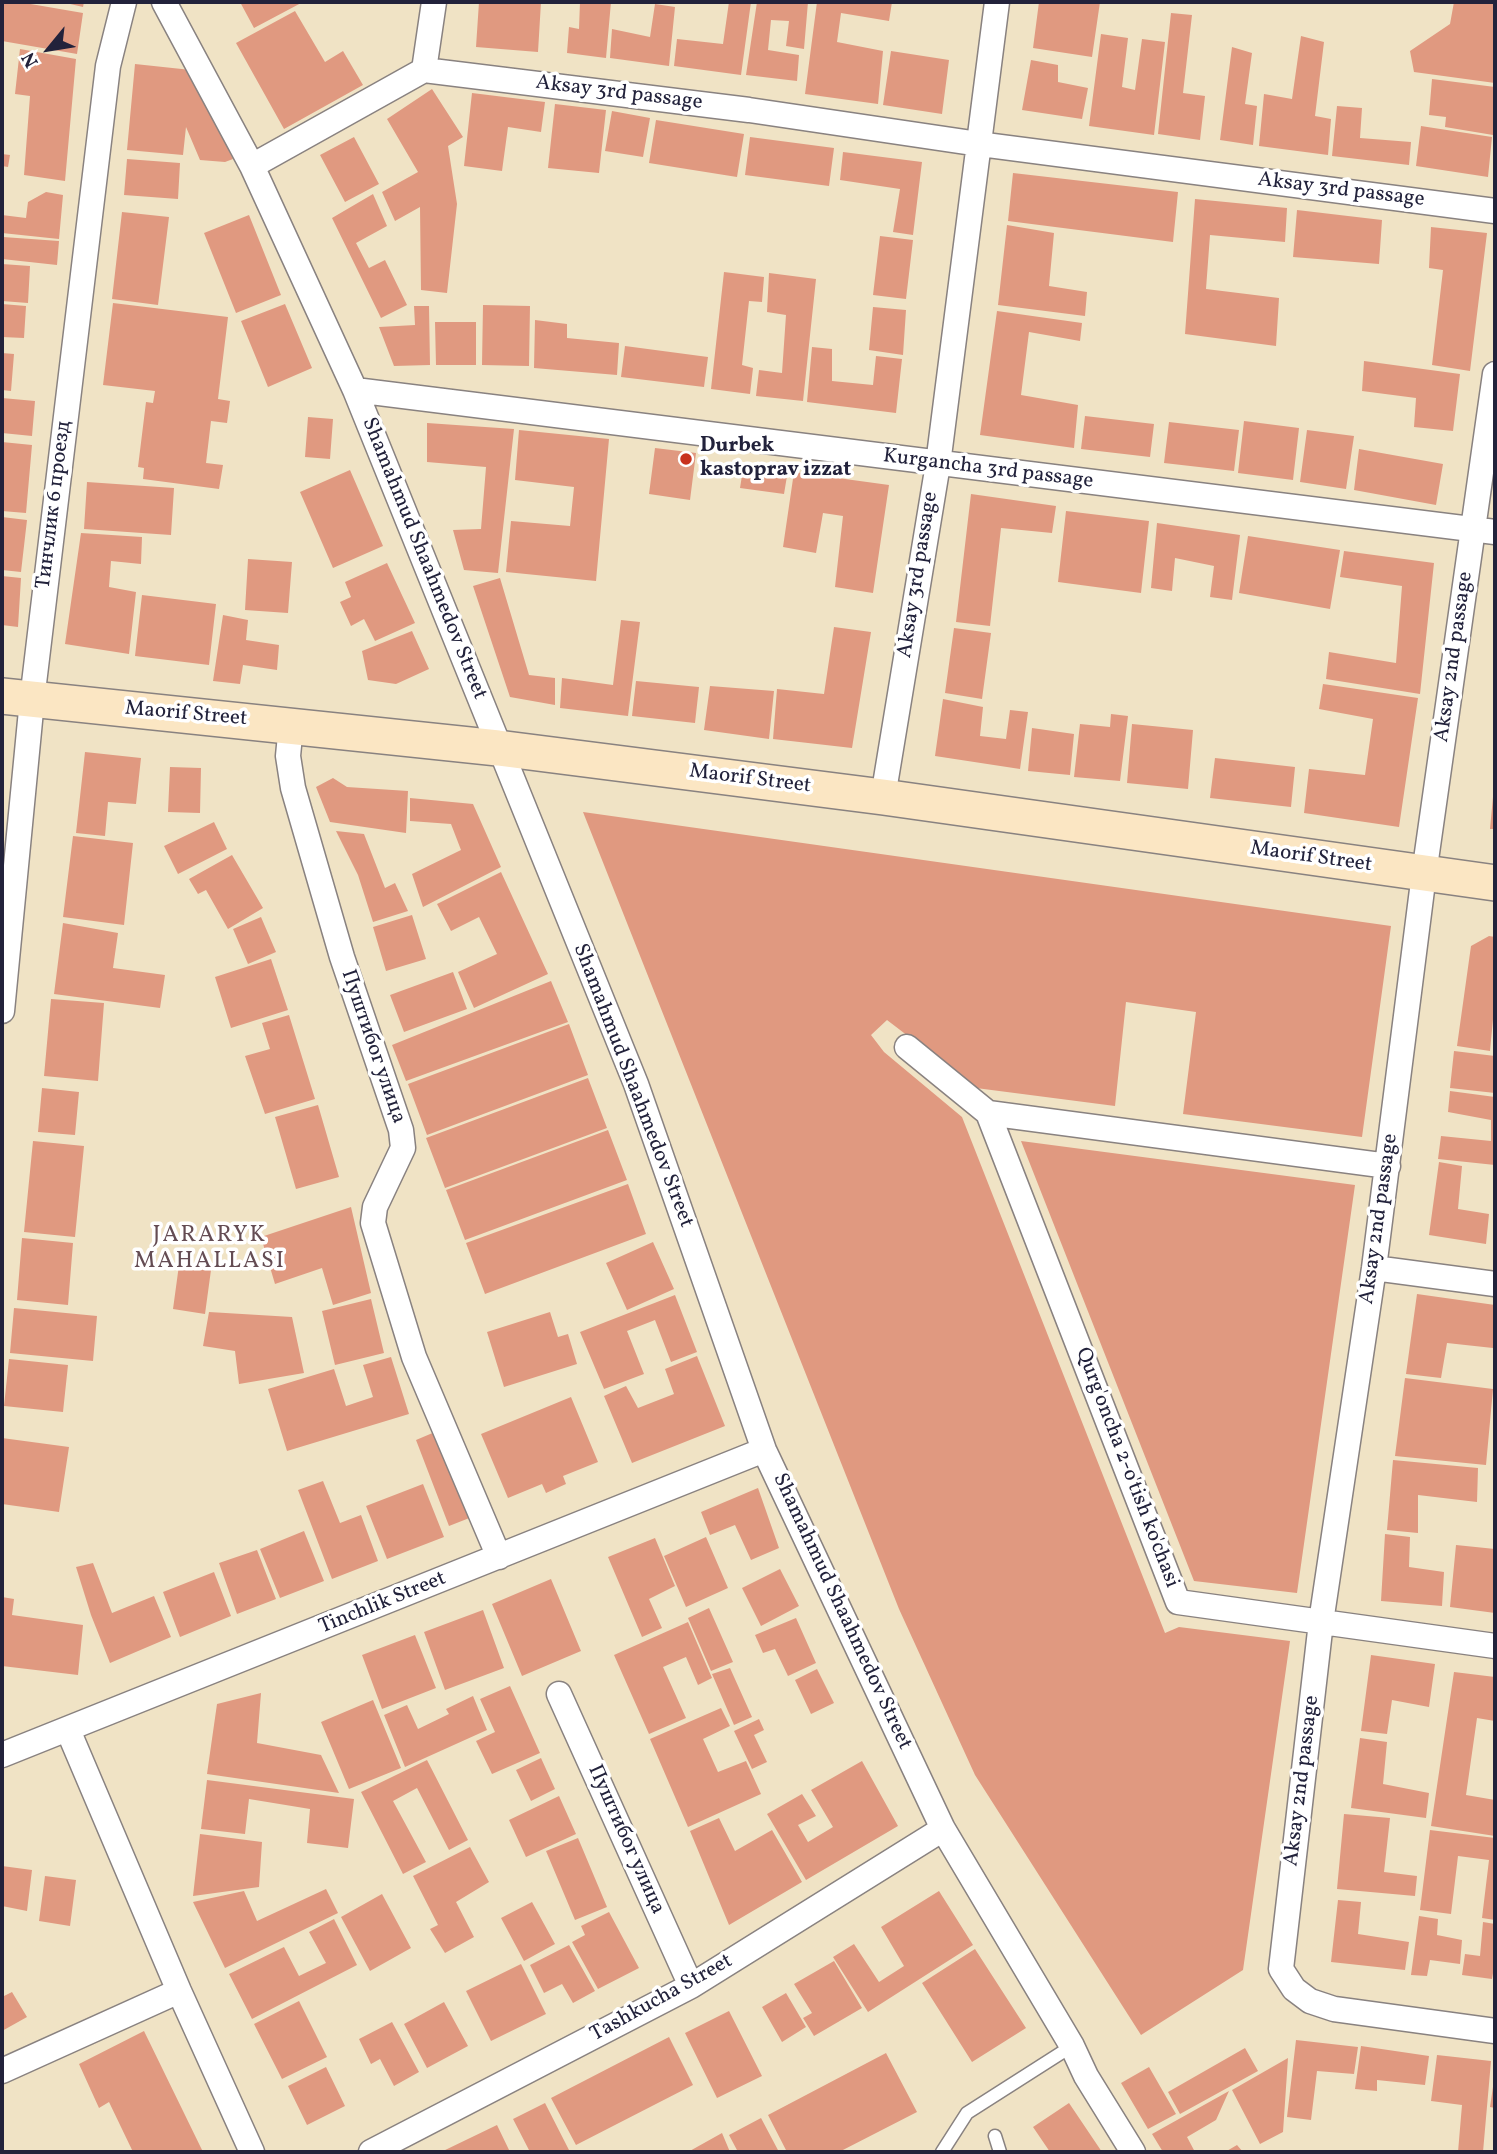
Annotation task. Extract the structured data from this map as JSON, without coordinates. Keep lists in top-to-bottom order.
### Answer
{
  "streets": {
    "street": [
      "Aksay 3rd passage",
      "Kurgancha 3rd passage",
      "Тинчлик 6 проезд",
      "Shamahmud Shaahmedov Street",
      "Aksay 2nd passage",
      "Maorif Street",
      "Пуштибог улица",
      "Qurg'oncha 2-o'tish ko'chasi",
      "Tinchlik Street",
      "Tаshkucha Street"
    ]
  },
  "crossings": [
    ["Aksay 3rd passage", "Kurgancha 3rd passage"],
    ["Aksay 3rd passage", "Maorif Street"],
    ["Kurgancha 3rd passage", "Shamahmud Shaahmedov Street"],
    ["Kurgancha 3rd passage", "Aksay 2nd passage"],
    ["Тинчлик 6 проезд", "Maorif Street"],
    ["Shamahmud Shaahmedov Street", "Maorif Street"],
    ["Shamahmud Shaahmedov Street", "Tinchlik Street"],
    ["Shamahmud Shaahmedov Street", "Tаshkucha Street"],
    ["Aksay 2nd passage", "Maorif Street"],
    ["Aksay 2nd passage", "Qurg'oncha 2-o'tish ko'chasi"],
    ["Maorif Street", "Пуштибог улица"],
    ["Пуштибог улица", "Tinchlik Street"],
    ["Пуштибог улица", "Tаshkucha Street"]
  ],
  "districts": ["JARARYK MAHALLASI"],
  "places": ["Durbek kastoprav izzat"],
  "north": "bottom left"
}
